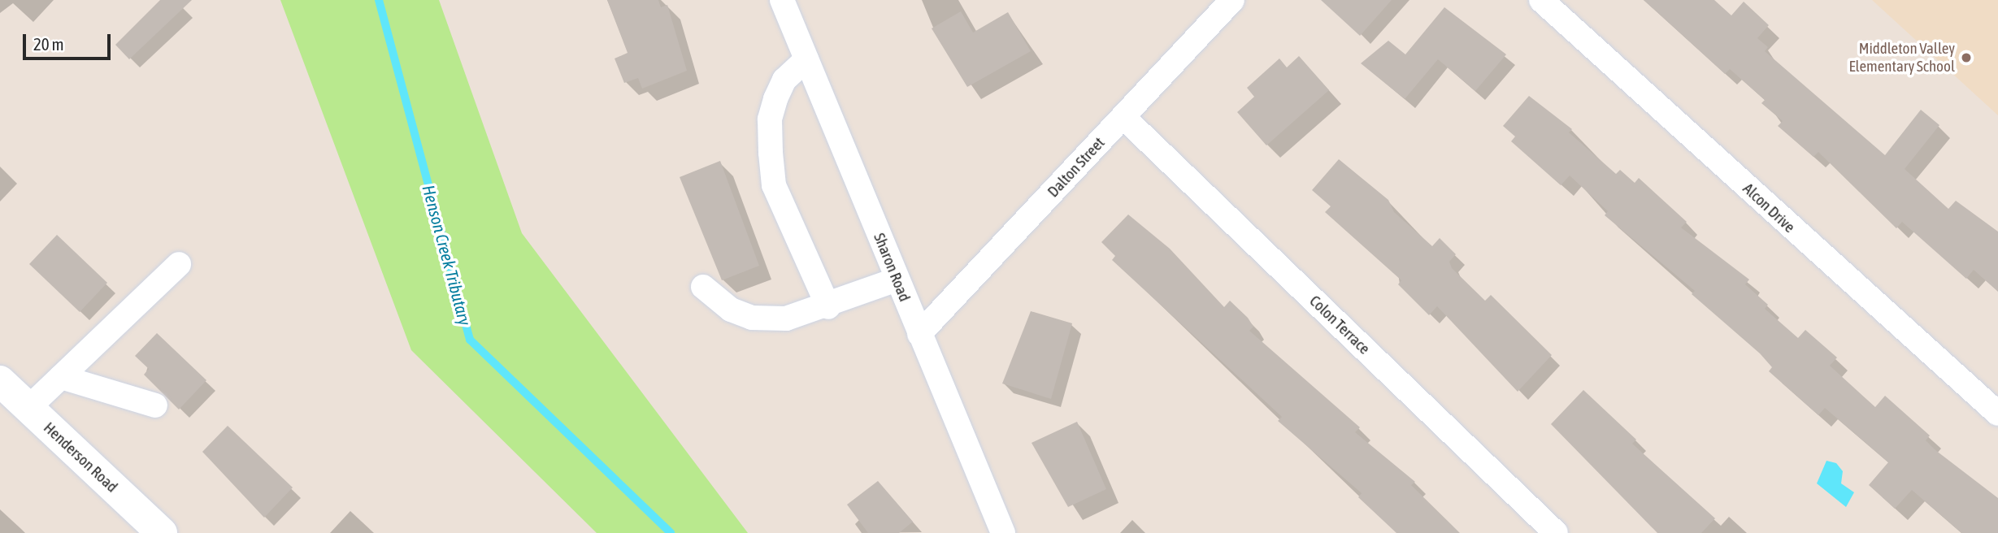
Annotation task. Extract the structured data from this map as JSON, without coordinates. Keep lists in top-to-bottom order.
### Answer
{
  "streets": {
    "street": [
      "Dalton Street",
      "Alcon Drive",
      "Sharon Road",
      "Colon Terrace",
      "Henderson Road"
    ]
  },
  "crossings": [
    ["Dalton Street", "Sharon Road"],
    ["Dalton Street", "Colon Terrace"]
  ],
  "water": ["Henson Creek Tributary"],
  "places": ["Middleton Valley Elementary School"],
  "scale_bar": "20 m"
}
